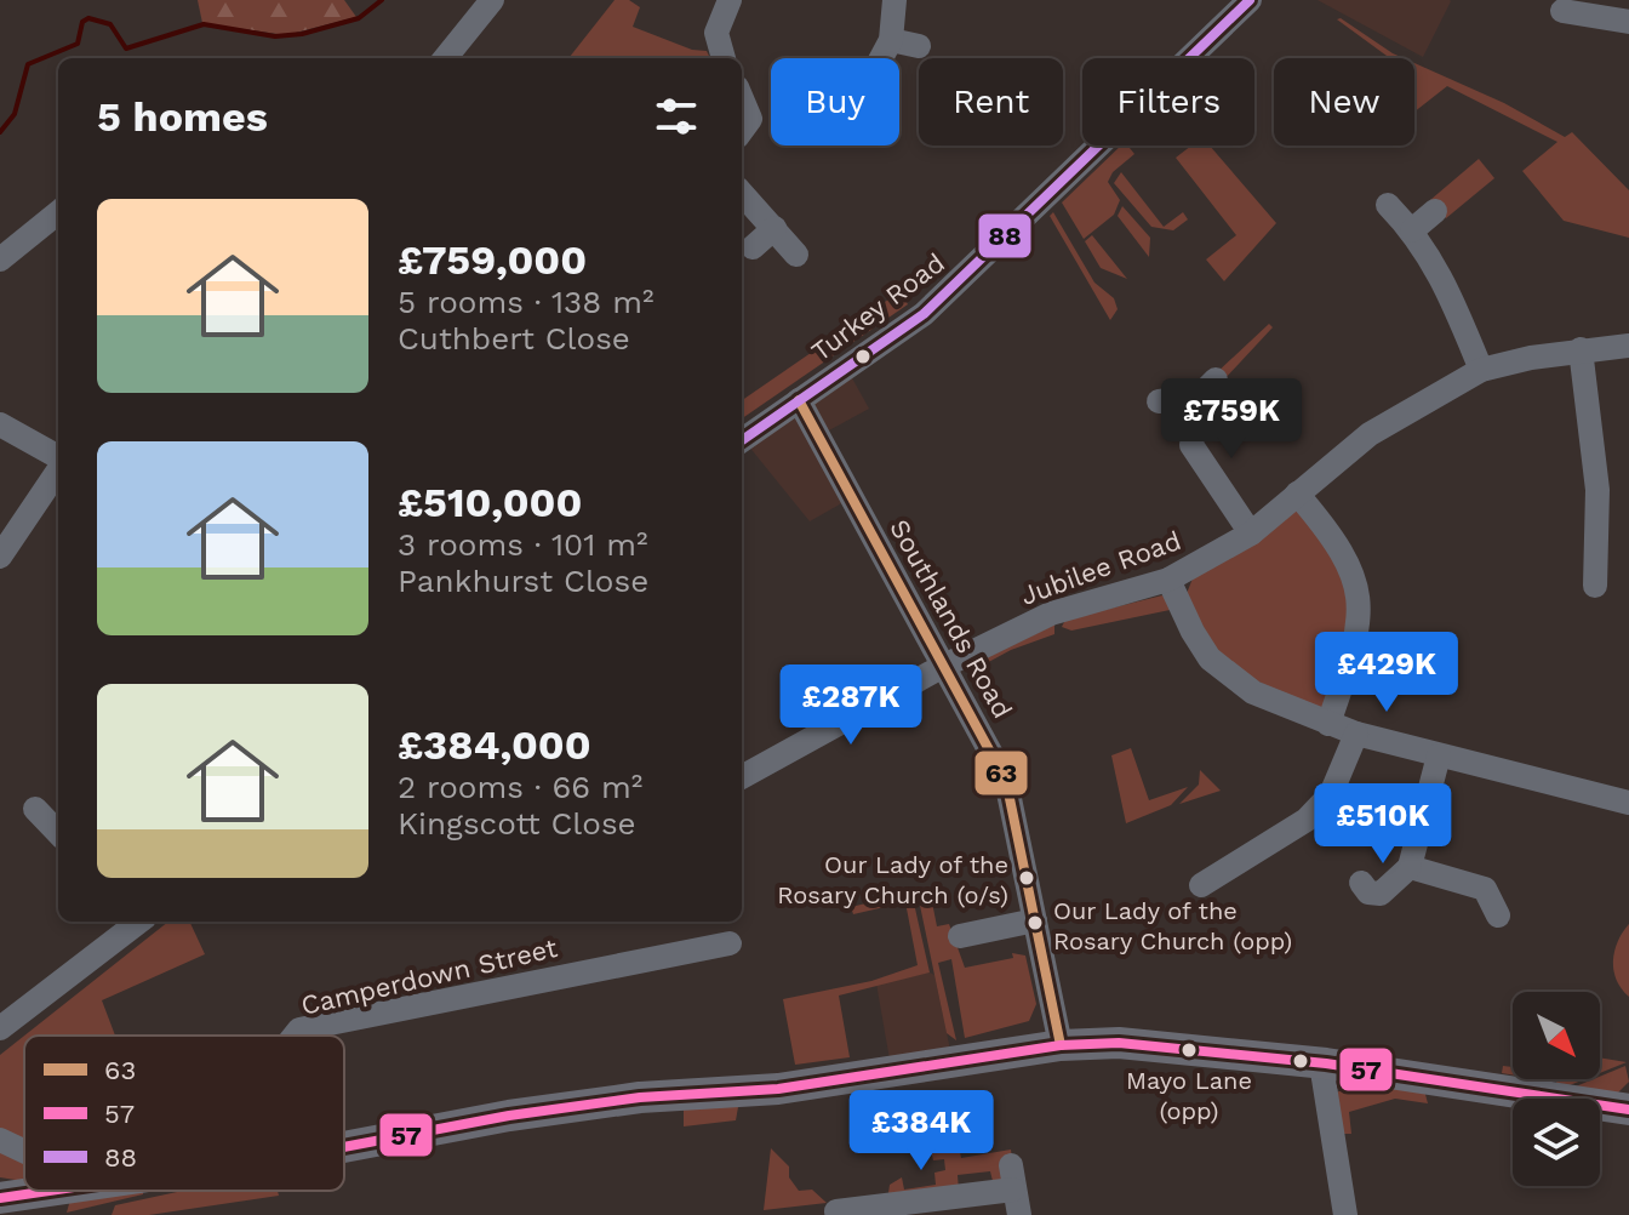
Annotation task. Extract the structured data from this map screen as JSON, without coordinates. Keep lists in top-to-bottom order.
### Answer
{
  "streets": {
    "street": [
      "Turkey Road",
      "Jubilee Road",
      "Southlands Road",
      "Camperdown Street"
    ]
  },
  "crossings": [
    ["Turkey Road", "Southlands Road"],
    ["Jubilee Road", "Southlands Road"]
  ],
  "places": ["Our Lady of the Rosary Church (o/s)", "Our Lady of the Rosary Church (opp)", "Mayo Lane (opp)"],
  "lines": ["transit line 88", "transit line 63", "transit line 57"],
  "legend": ["63", "57", "88"],
  "north": "bottom right",
  "page": {
    "chip": [
      "Buy",
      "Rent",
      "Filters",
      "New"
    ],
    "heading": "5 homes",
    "list": [
      {
        "name": "£759,000",
        "note": "5 rooms · 138 m² · Cuthbert Close"
      },
      {
        "name": "£510,000",
        "note": "3 rooms · 101 m² · Pankhurst Close"
      },
      {
        "name": "£384,000",
        "note": "2 rooms · 66 m² · Kingscott Close"
      }
    ],
    "price": [
      "£759K",
      "£429K",
      "£287K",
      "£510K",
      "£384K"
    ]
  }
}
